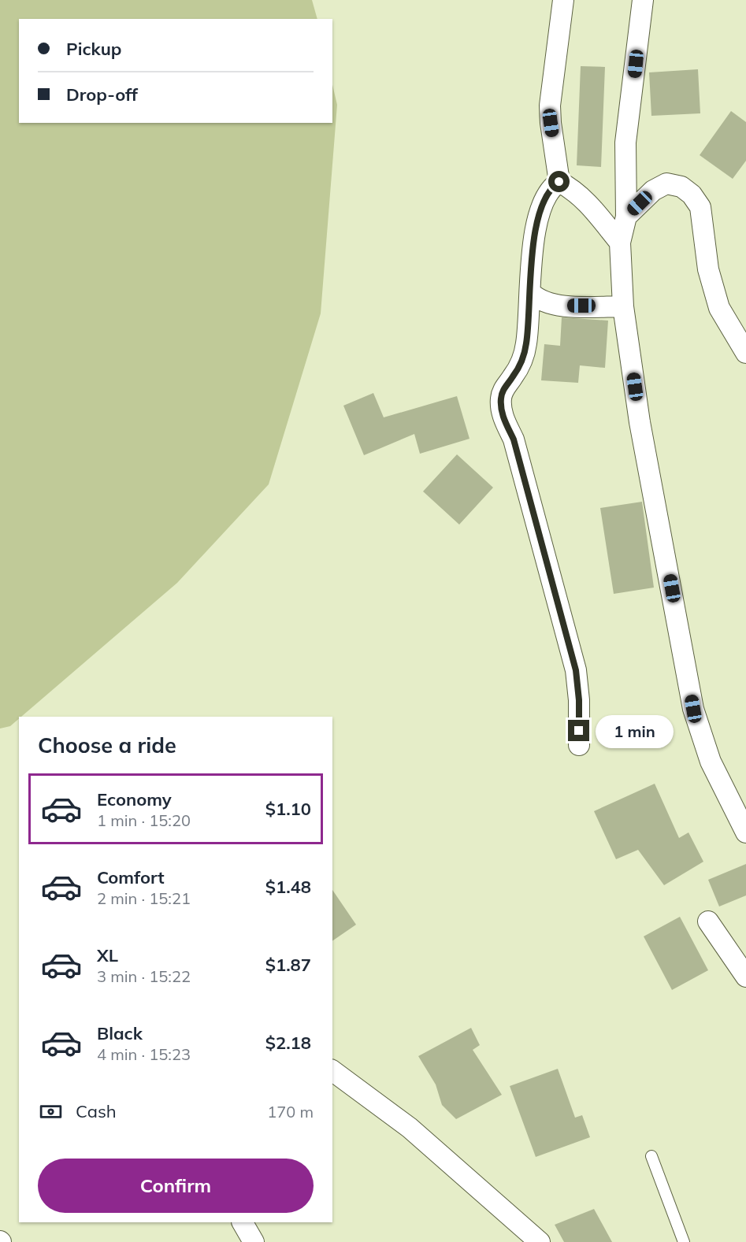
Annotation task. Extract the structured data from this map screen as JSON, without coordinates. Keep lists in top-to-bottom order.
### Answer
{
  "page": {
    "banner": ["Pickup", "Drop-off"],
    "bubble": "1 min",
    "heading": "Choose a ride",
    "list": [
      {
        "name": "Economy",
        "note": "1 min · 15:20",
        "value": "$1.10"
      },
      {
        "name": "Comfort",
        "note": "2 min · 15:21",
        "value": "$1.48"
      },
      {
        "name": "XL",
        "note": "3 min · 15:22",
        "value": "$1.87"
      },
      {
        "name": "Black",
        "note": "4 min · 15:23",
        "value": "$2.18"
      }
    ],
    "pay": ["Cash", "170 m"],
    "buttons": "Confirm"
  }
}
